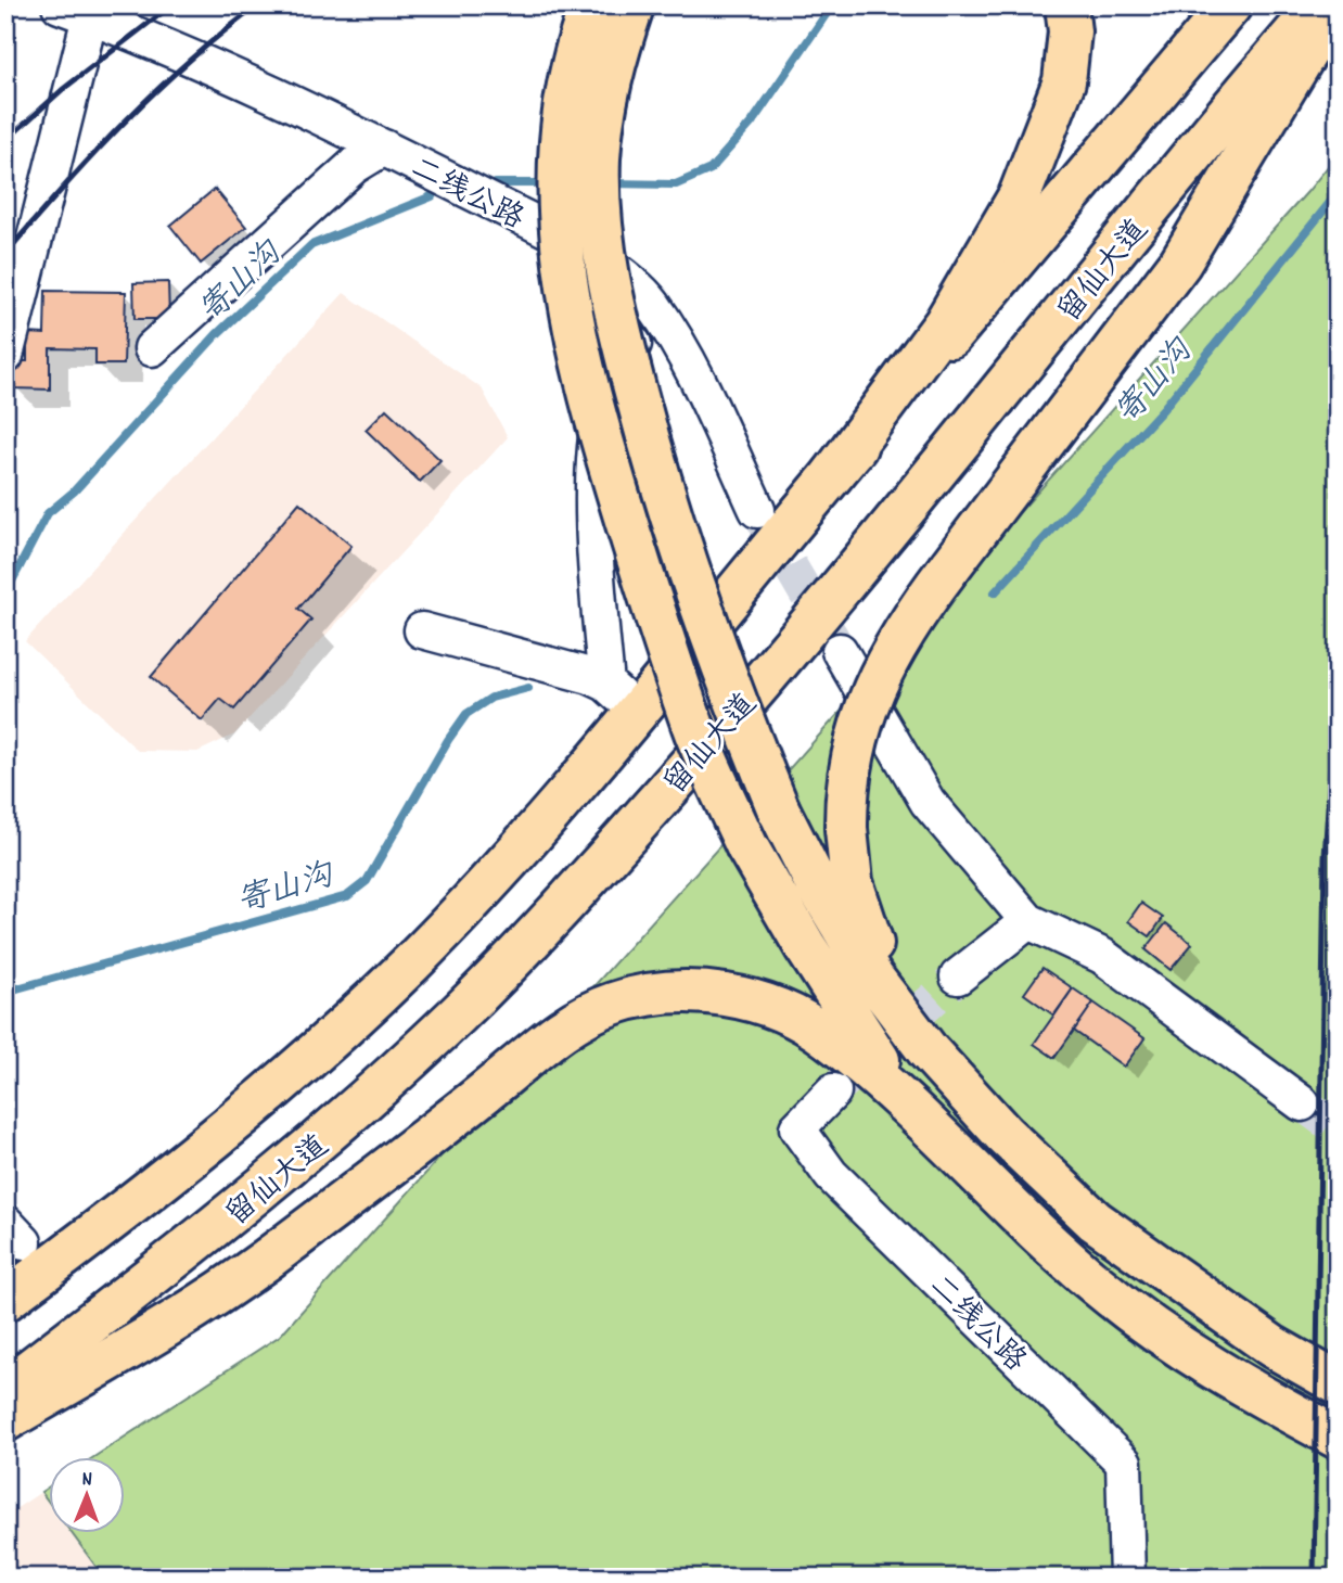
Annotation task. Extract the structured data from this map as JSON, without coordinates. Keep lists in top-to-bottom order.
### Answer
{
  "streets": {
    "main road": ["留仙大道"],
    "street": ["二线公路"]
  },
  "water": ["寄山沟"],
  "north": "top"
}
